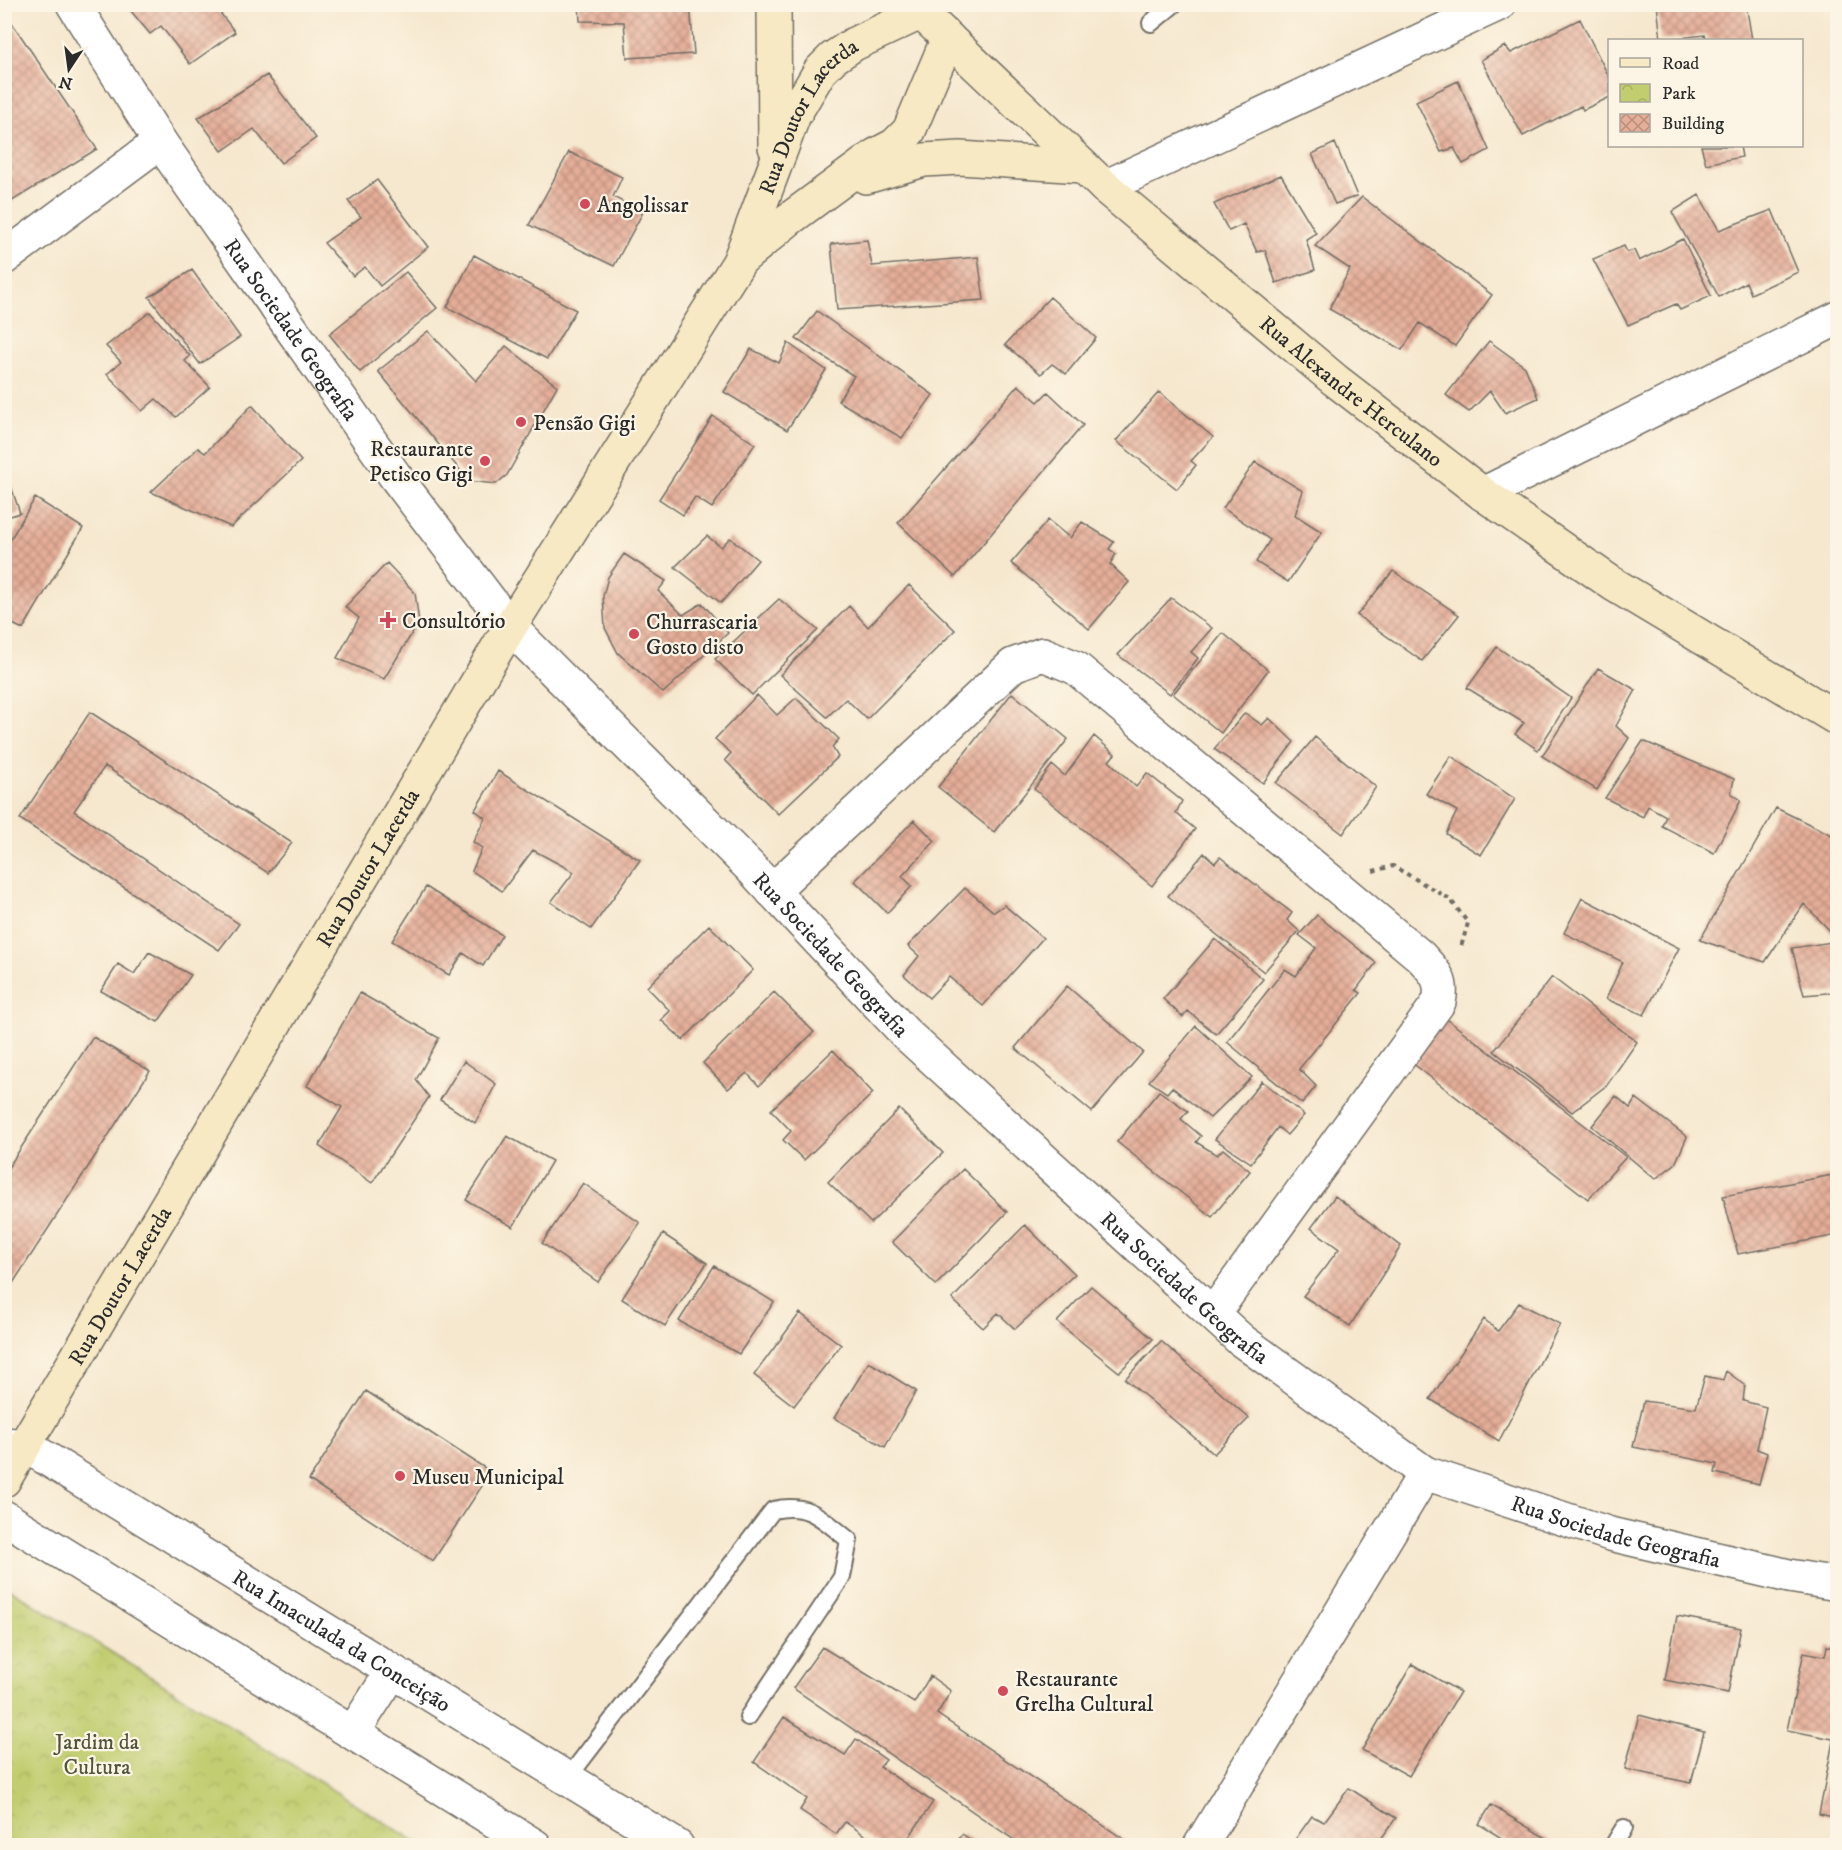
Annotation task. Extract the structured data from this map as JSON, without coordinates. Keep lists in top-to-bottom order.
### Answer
{
  "streets": {
    "main road": ["Rua Doutor Lacerda", "Rua Alexandre Herculano"],
    "street": ["Rua Sociedade Geografia", "Rua Imaculada da Conceição"]
  },
  "crossings": [
    ["Rua Doutor Lacerda", "Rua Sociedade Geografia"],
    ["Rua Doutor Lacerda", "Rua Alexandre Herculano"],
    ["Rua Doutor Lacerda", "Rua Imaculada da Conceição"]
  ],
  "parks": ["Jardim da Cultura"],
  "places": {
    "other": [
      "Angolissar",
      "Pensão Gigi",
      "Restaurante Petisco Gigi",
      "Churrascaria Gosto disto",
      "Museu Municipal",
      "Restaurante Grelha Cultural"
    ],
    "health": ["Consultório"]
  },
  "legend": ["Road", "Park", "Building"],
  "north": "bottom"
}
